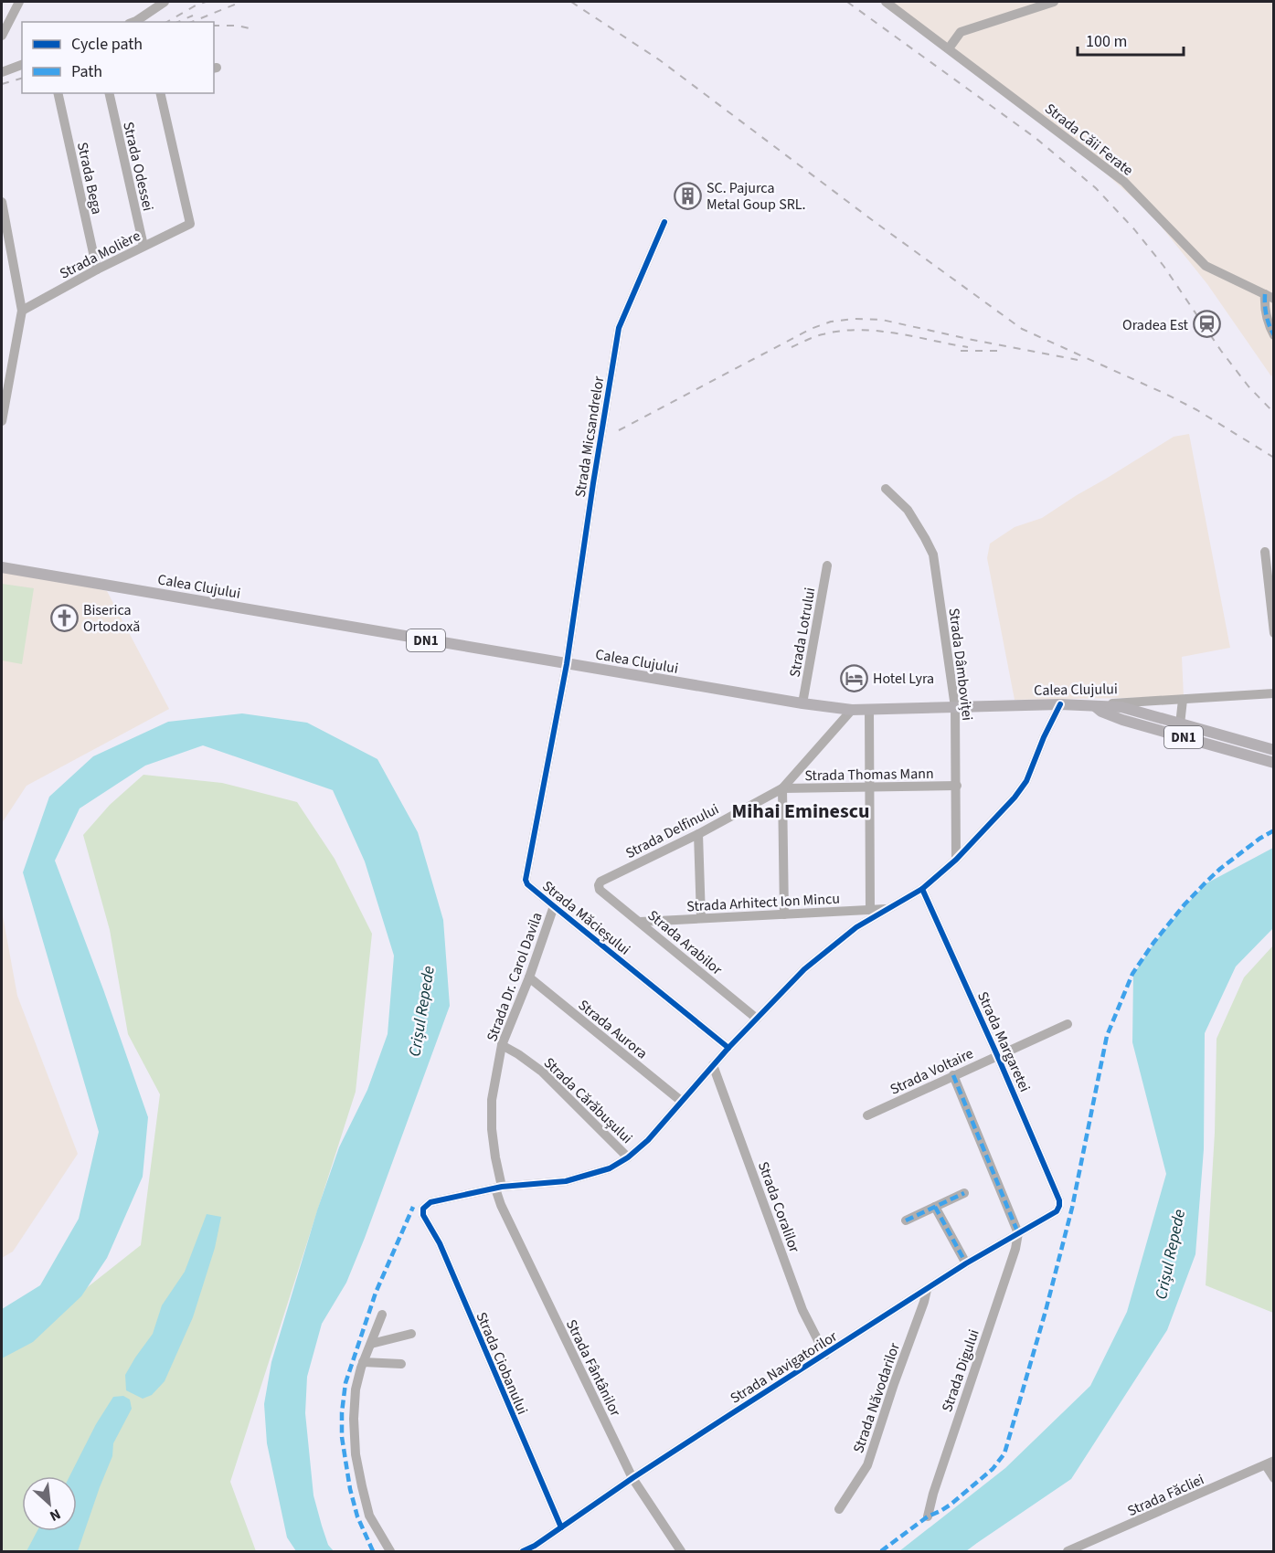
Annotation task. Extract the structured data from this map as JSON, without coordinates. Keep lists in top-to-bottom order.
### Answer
{
  "streets": {
    "main road": ["Calea Clujului", "DN1"],
    "street": [
      "Strada Căii Ferate",
      "Strada Odessei",
      "Strada Bega",
      "Strada Molière",
      "Strada Micsandrelor",
      "Strada Lotrului",
      "Strada Dâmboviței",
      "Strada Thomas Mann",
      "Strada Delfinului",
      "Strada Arhitect Ion Mincu",
      "Strada Măcieșului",
      "Strada Arabilor",
      "Strada Dr. Carol Davila",
      "Strada Aurora",
      "Strada Margaretei",
      "Strada Voltaire",
      "Strada Cărăbușului",
      "Strada Coralilor",
      "Strada Ciobanului",
      "Strada Navigatorilor",
      "Strada Fântânilor",
      "Strada Digului",
      "Strada Năvodarilor",
      "Strada Făcliei"
    ]
  },
  "crossings": [
    ["Strada Odessei", "Strada Molière"],
    ["Strada Bega", "Strada Molière"],
    ["Strada Micsandrelor", "Calea Clujului"],
    ["Strada Micsandrelor", "Strada Măcieșului"],
    ["Calea Clujului", "Strada Lotrului"],
    ["Calea Clujului", "DN1"],
    ["Calea Clujului", "Strada Dâmboviței"],
    ["Calea Clujului", "Strada Delfinului"],
    ["Calea Clujului", "Strada Măcieșului"],
    ["Strada Dâmboviței", "Strada Thomas Mann"],
    ["Strada Thomas Mann", "Strada Delfinului"],
    ["Strada Delfinului", "Strada Arabilor"],
    ["Strada Arhitect Ion Mincu", "Strada Arabilor"],
    ["Strada Măcieșului", "Strada Dr. Carol Davila"],
    ["Strada Dr. Carol Davila", "Strada Aurora"],
    ["Strada Dr. Carol Davila", "Strada Cărăbușului"],
    ["Strada Dr. Carol Davila", "Strada Ciobanului"],
    ["Strada Dr. Carol Davila", "Strada Fântânilor"],
    ["Strada Margaretei", "Strada Voltaire"],
    ["Strada Margaretei", "Strada Navigatorilor"],
    ["Strada Coralilor", "Strada Navigatorilor"],
    ["Strada Ciobanului", "Strada Navigatorilor"],
    ["Strada Ciobanului", "Strada Fântânilor"],
    ["Strada Navigatorilor", "Strada Fântânilor"],
    ["Strada Navigatorilor", "Strada Digului"],
    ["Strada Navigatorilor", "Strada Năvodarilor"]
  ],
  "districts": ["Mihai Eminescu"],
  "water": ["Crișul Repede"],
  "places": {
    "building": ["SC. Pajurca Metal Goup SRL."],
    "station": ["Oradea Est"],
    "church": ["Biserica Ortodoxă"],
    "hotel": ["Hotel Lyra"]
  },
  "legend": ["Cycle path", "Path"],
  "scale_bar": "100 m",
  "north": "bottom right"
}
